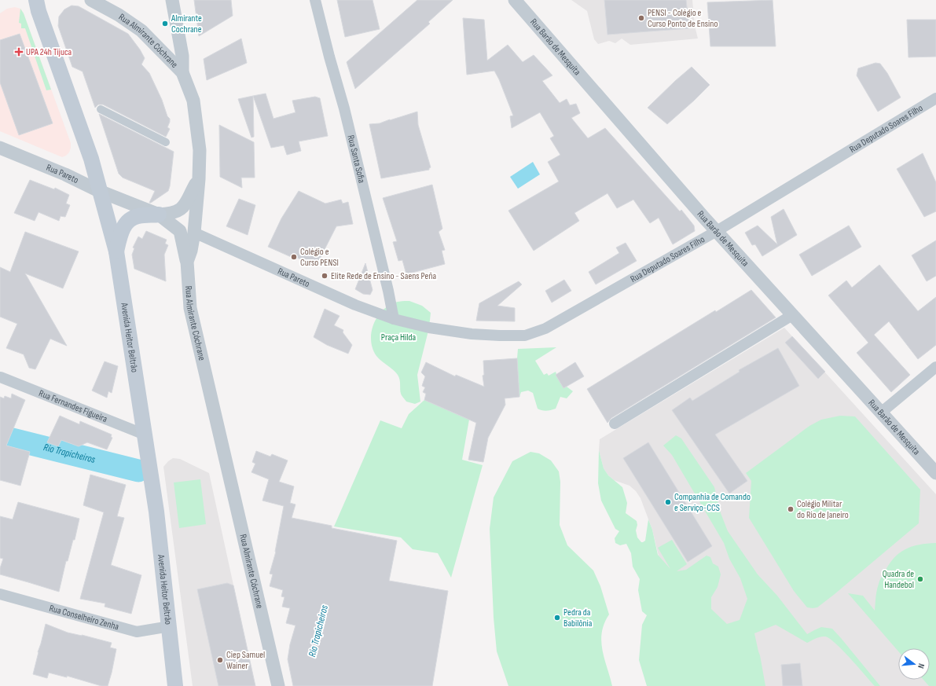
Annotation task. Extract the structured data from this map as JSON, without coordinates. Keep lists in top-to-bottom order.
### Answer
{
  "streets": {
    "main road": ["Avenida Heitor Beltrão"],
    "street": [
      "Rua Almirante Cóchrane",
      "Rua Barão de Mesquita",
      "Rua Deputado Soares Filho",
      "Rua Santa Sofia",
      "Rua Pareto",
      "Rua Fernandes Figueira",
      "Rua Conselheiro Zenha"
    ]
  },
  "crossings": [
    ["Rua Almirante Cóchrane", "Rua Pareto"],
    ["Rua Barão de Mesquita", "Rua Deputado Soares Filho"],
    ["Rua Deputado Soares Filho", "Rua Santa Sofia"],
    ["Rua Deputado Soares Filho", "Rua Pareto"],
    ["Rua Santa Sofia", "Rua Pareto"],
    ["Rua Pareto", "Avenida Heitor Beltrão"],
    ["Avenida Heitor Beltrão", "Rua Fernandes Figueira"],
    ["Avenida Heitor Beltrão", "Rua Conselheiro Zenha"]
  ],
  "water": ["Rio Trapicheiros"],
  "parks": ["Praça Hilda"],
  "places": {
    "other": [
      "PENSI - Colégio e Curso Ponto de Ensino",
      "Almirante Cochrane",
      "Colégio e Curso PENSI",
      "Elite Rede de Ensino - Saens Peña",
      "Companhia de Comando e Serviço-CCS",
      "Colégio Militar do Rio de Janeiro",
      "Quadra de Handebol",
      "Pedra da Babilônia",
      "Ciep Samuel Wainer"
    ],
    "health": ["UPA 24h Tijuca"]
  },
  "north": "right"
}
